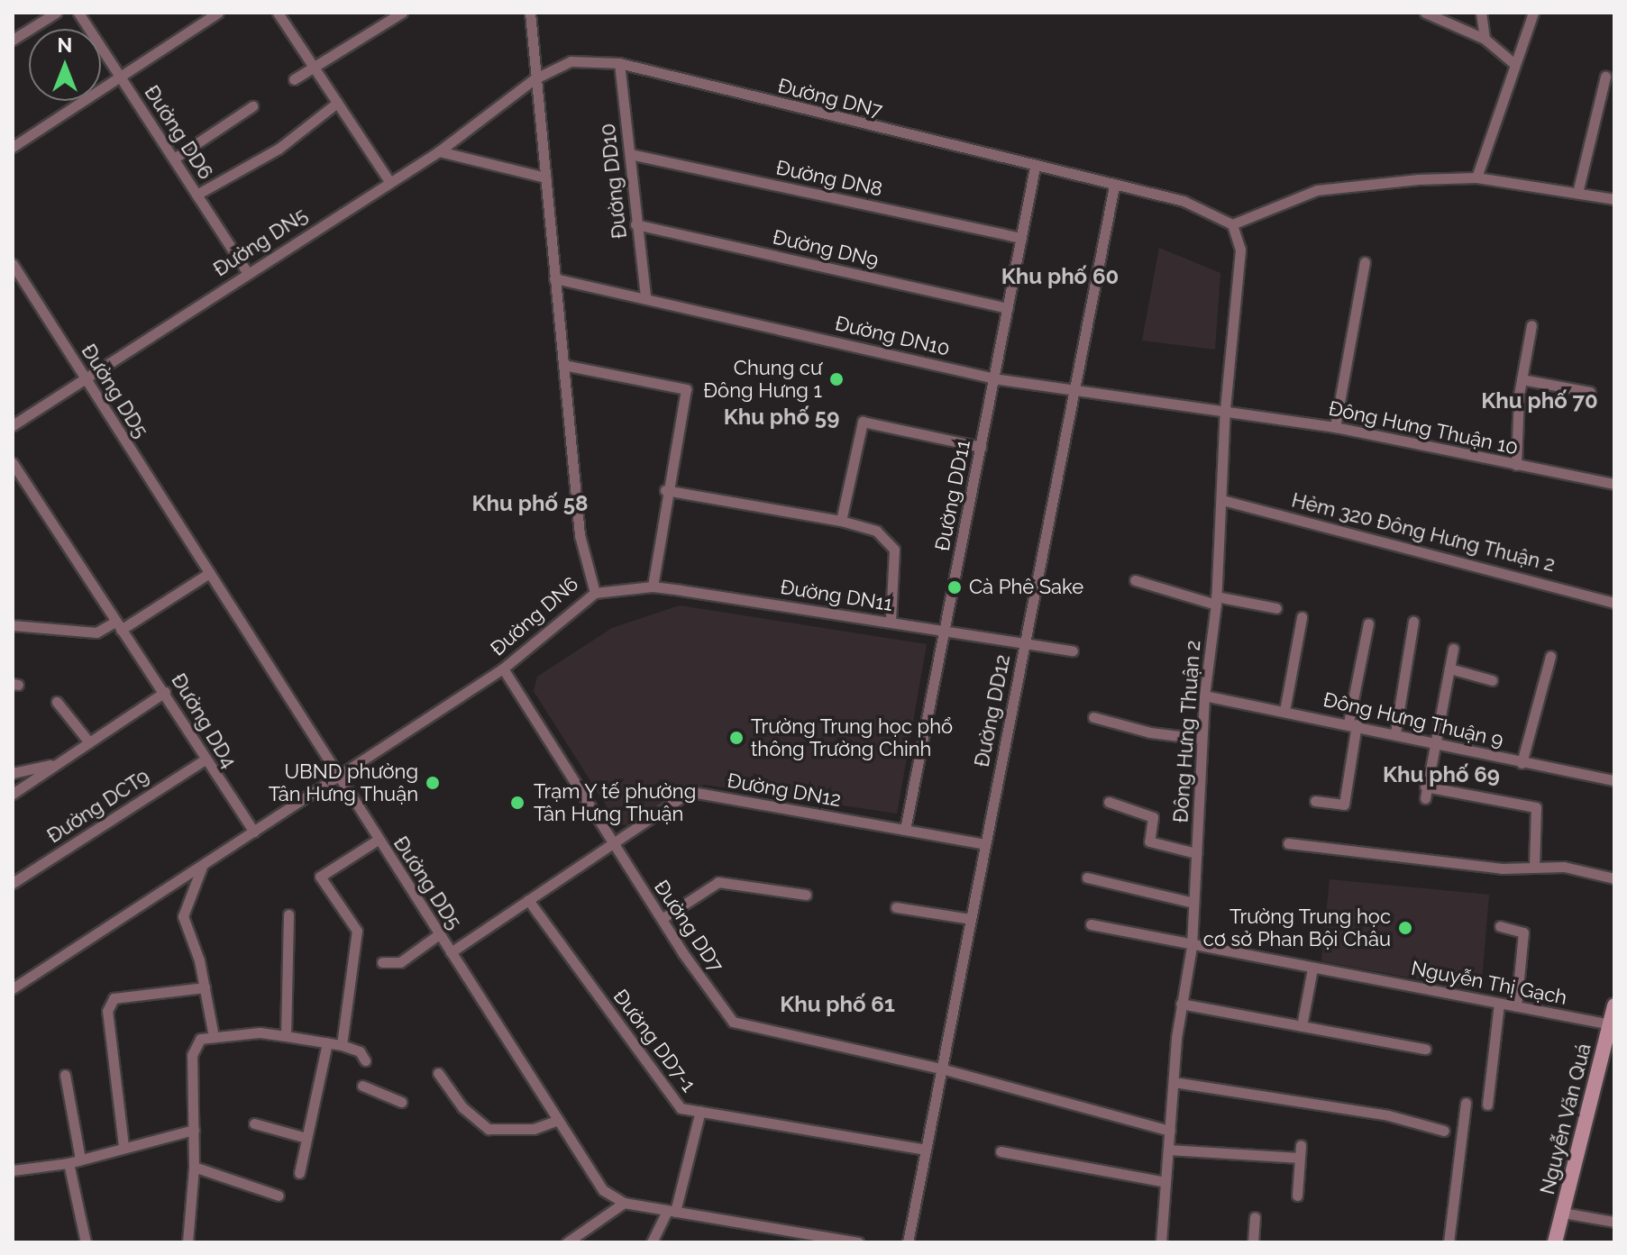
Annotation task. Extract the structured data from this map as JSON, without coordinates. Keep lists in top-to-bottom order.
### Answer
{
  "streets": {
    "main road": ["Nguyễn Văn Quá"],
    "street": [
      "Đường DN7",
      "Đường DD6",
      "Đường DN8",
      "Đường DD10",
      "Đường DN5",
      "Đường DN9",
      "Đường DN10",
      "Đường DD5",
      "Đông Hưng Thuận 10",
      "Đường DD11",
      "Hẻm 320 Đông Hưng Thuận 2",
      "Đường DN11",
      "Đường DN6",
      "Đường DD12",
      "Đông Hưng Thuận 9",
      "Đường DD4",
      "Đông Hưng Thuận 2",
      "Đường DN12",
      "Đường DCT9",
      "Đường DD7",
      "Nguyễn Thị Gạch",
      "Đường DD7-1"
    ]
  },
  "crossings": [
    ["Đường DN7", "Đường DD10"],
    ["Đường DN7", "Đường DN5"],
    ["Đường DN7", "Đường DD11"],
    ["Đường DN7", "Đường DN6"],
    ["Đường DN7", "Đường DD12"],
    ["Đường DN7", "Đông Hưng Thuận 2"],
    ["Đường DD6", "Đường DN5"],
    ["Đường DN8", "Đường DD10"],
    ["Đường DN8", "Đường DD11"],
    ["Đường DD10", "Đường DN9"],
    ["Đường DD10", "Đường DN10"],
    ["Đường DN5", "Đường DD5"],
    ["Đường DN9", "Đường DD11"],
    ["Đường DN10", "Đông Hưng Thuận 10"],
    ["Đường DN10", "Đường DD11"],
    ["Đường DN10", "Đường DN6"],
    ["Đường DN10", "Đường DD12"],
    ["Đường DN10", "Đông Hưng Thuận 2"],
    ["Đường DD5", "Đường DN6"],
    ["Đường DD5", "Đường DN12"],
    ["Đông Hưng Thuận 10", "Đông Hưng Thuận 2"],
    ["Đường DD11", "Đường DN11"],
    ["Đường DD11", "Đường DN12"],
    ["Hẻm 320 Đông Hưng Thuận 2", "Đông Hưng Thuận 2"],
    ["Đường DN11", "Đường DN6"],
    ["Đường DN11", "Đường DD12"],
    ["Đường DN6", "Đường DD4"],
    ["Đường DN6", "Đường DD7"],
    ["Đường DD12", "Đường DN12"],
    ["Đường DD12", "Đường DD7"],
    ["Đường DD12", "Đường DD7-1"],
    ["Đông Hưng Thuận 9", "Đông Hưng Thuận 2"],
    ["Đường DD4", "Đường DCT9"],
    ["Đông Hưng Thuận 2", "Đường DD7"],
    ["Đông Hưng Thuận 2", "Nguyễn Thị Gạch"],
    ["Đường DN12", "Đường DD7"],
    ["Đường DN12", "Đường DD7-1"],
    ["Nguyễn Thị Gạch", "Nguyễn Văn Quá"]
  ],
  "districts": [
    "Khu phố 60",
    "Khu phố 70",
    "Khu phố 59",
    "Khu phố 58",
    "Khu phố 69",
    "Khu phố 61"
  ],
  "places": [
    "Chung cư Đông Hưng 1",
    "Cà Phê Sake",
    "Trường Trung học phổ thông Trường Chinh",
    "UBND phường Tân Hưng Thuận",
    "Trạm Y tế phường Tân Hưng Thuận",
    "Trường Trung học cơ sở Phan Bội Châu"
  ],
  "north": "top"
}
